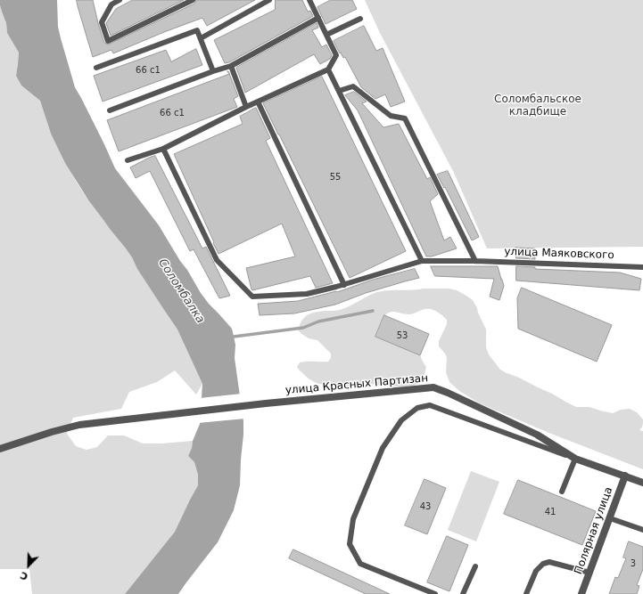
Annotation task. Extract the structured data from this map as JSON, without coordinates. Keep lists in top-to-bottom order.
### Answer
{
  "streets": {
    "street": ["улица Красных Партизан", "Полярная улица"],
    "lane": ["улица Маяковского"]
  },
  "crossings": [
    ["улица Красных Партизан", "Полярная улица"]
  ],
  "water": ["Соломбалка"],
  "parks": ["Соломбальское кладбище"],
  "house_numbers": [
    "66 с1",
    "66 с1",
    "55",
    "53",
    "43",
    "41",
    "3"
  ],
  "north": "bottom left"
}
